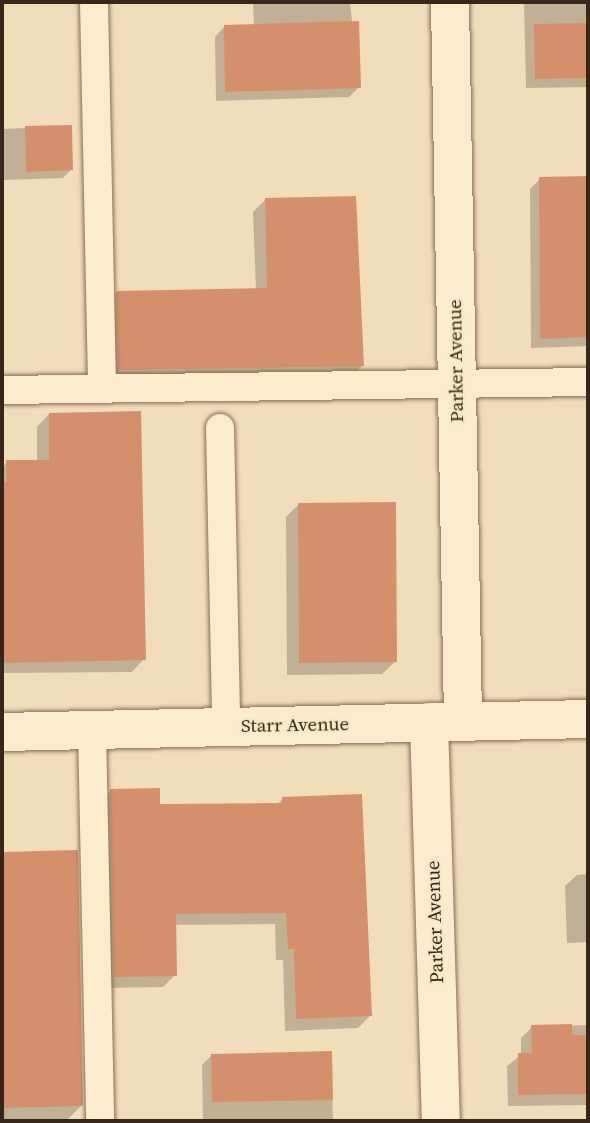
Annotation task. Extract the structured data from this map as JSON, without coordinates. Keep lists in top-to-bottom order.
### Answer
{
  "streets": {
    "street": ["Parker Avenue", "Starr Avenue"]
  },
  "crossings": [
    ["Parker Avenue", "Starr Avenue"]
  ]
}
